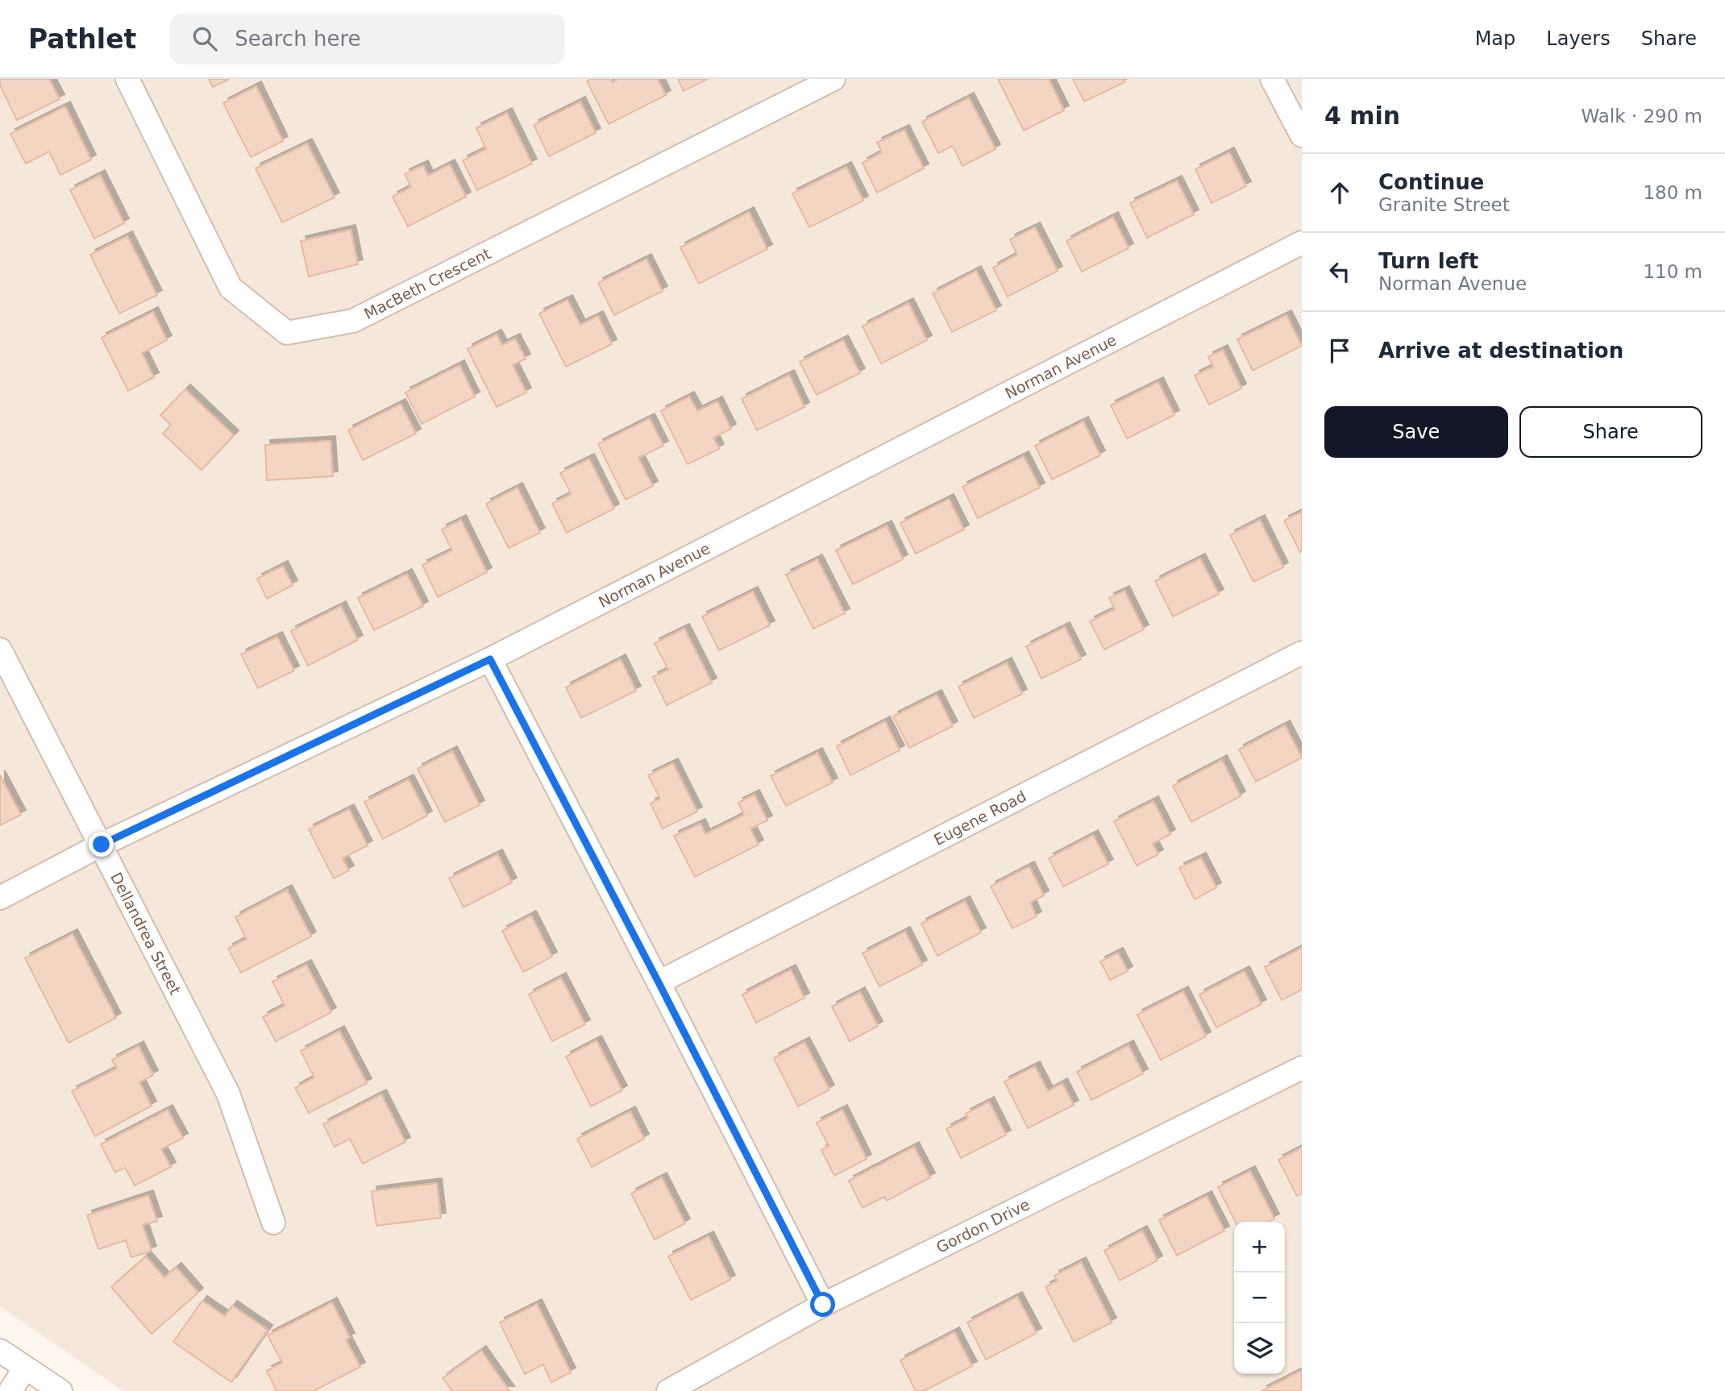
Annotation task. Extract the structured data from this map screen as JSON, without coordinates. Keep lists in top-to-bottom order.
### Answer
{
  "streets": {
    "street": [
      "MacBeth Crescent",
      "Norman Avenue",
      "Eugene Road",
      "Dellandrea Street",
      "Gordon Drive"
    ]
  },
  "crossings": [
    ["Norman Avenue", "Dellandrea Street"]
  ],
  "page": {
    "header": "Pathlet",
    "search": "Search here",
    "nav": ["Map", "Layers", "Share"],
    "heading": ["4 min", "Walk · 290 m"],
    "list": [
      ["Continue", "Granite Street", "180 m"],
      ["Turn left", "Norman Avenue", "110 m"],
      "Arrive at destination"
    ],
    "buttons": ["Save", "Share"],
    "map_buttons": ["+", "−"]
  }
}
